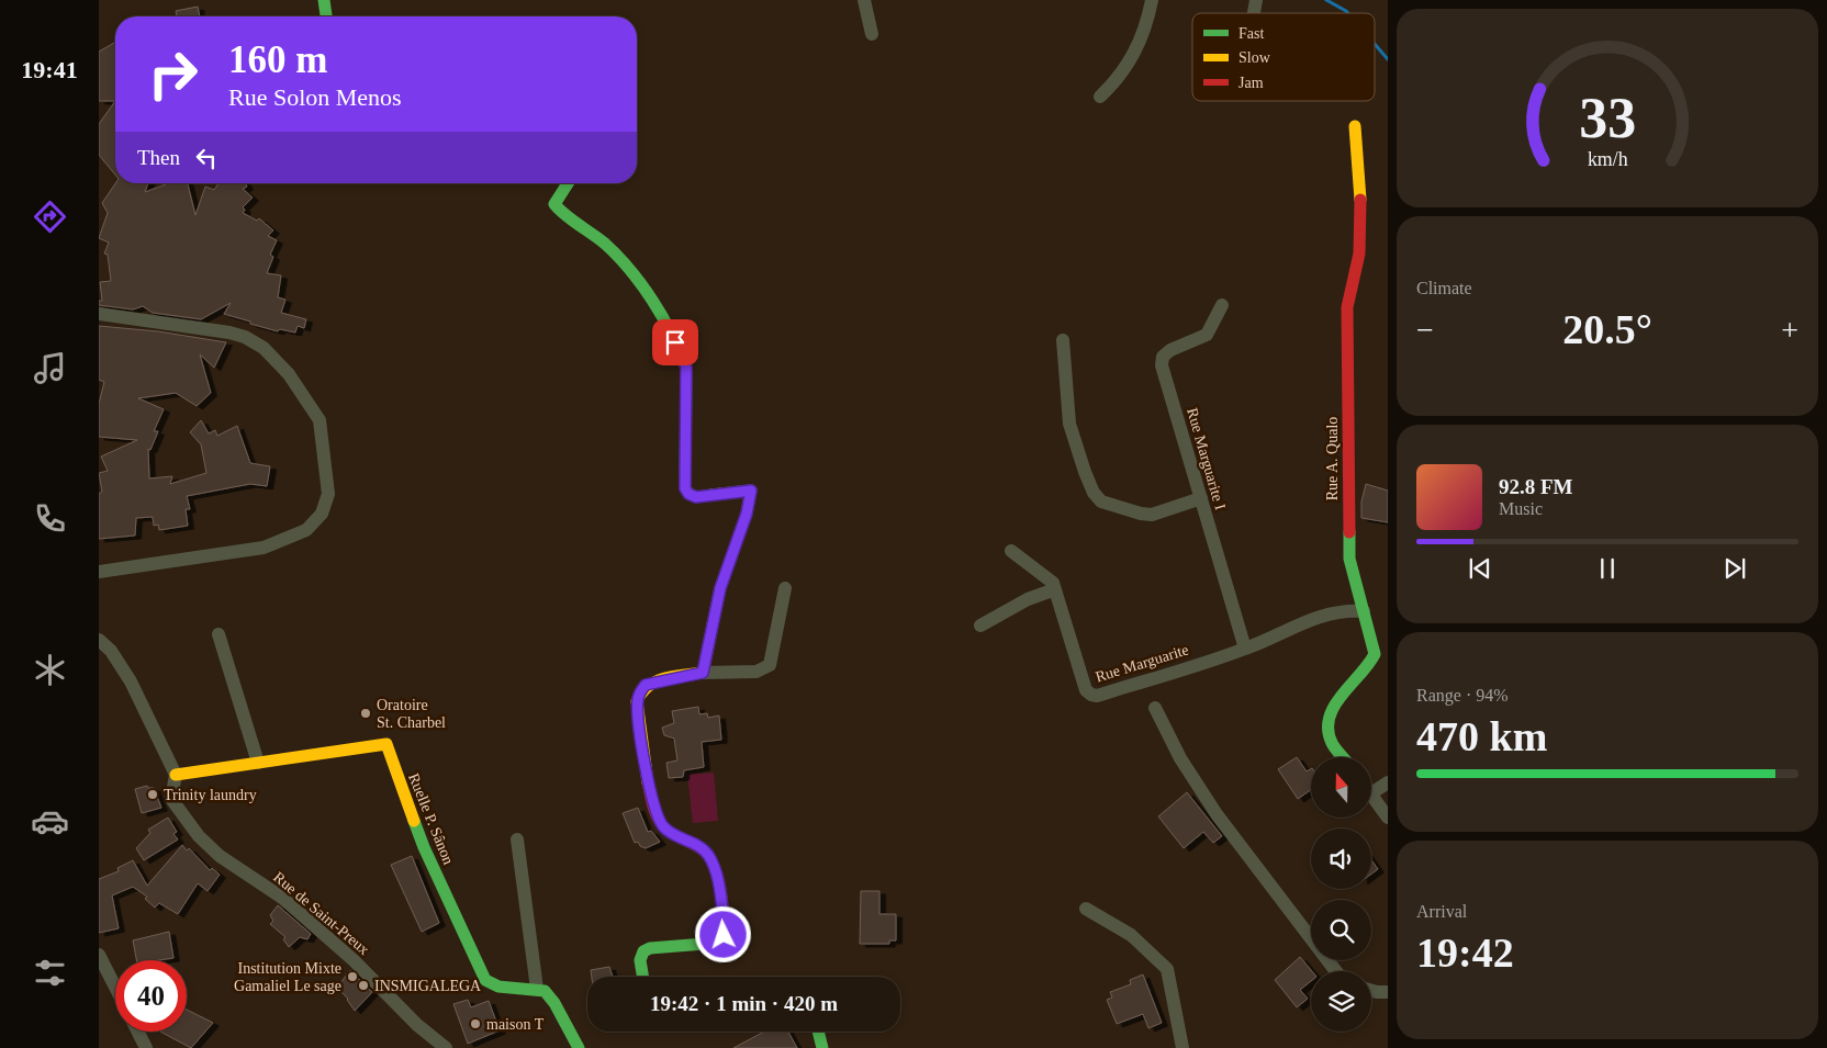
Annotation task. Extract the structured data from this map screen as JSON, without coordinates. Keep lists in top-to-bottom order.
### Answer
{
  "streets": {
    "street": [
      "Rue Marguarite I",
      "Rue A. Qualo",
      "Rue Marguarite",
      "Ruelle P. Sânon",
      "Rue de Saint-Preux"
    ]
  },
  "crossings": [
    ["Rue Marguarite I", "Rue Marguarite"],
    ["Rue A. Qualo", "Rue Marguarite"],
    ["Ruelle P. Sânon", "Rue de Saint-Preux"]
  ],
  "places": [
    "Oratoire St. Charbel",
    "Trinity laundry",
    "Institution Mixte Gamaliel Le sage",
    "INSMIGALEGA",
    "maison T"
  ],
  "legend": ["Fast", "Slow", "Jam"],
  "north": "top",
  "page": {
    "tabs": "19:41",
    "turn": ["160 m", "Rue Solon Menos"],
    "then": "Then",
    "tile": [
      "Climate",
      ["Range · 94%", "470 km"],
      ["Arrival", "19:42"]
    ],
    "heat": ["−", "20.5°", "+"],
    "song": ["92.8 FM", "Music"],
    "limit": "40",
    "trip": "19:42 · 1 min · 420 m",
    "gauge": ["33", "km/h"]
  }
}
